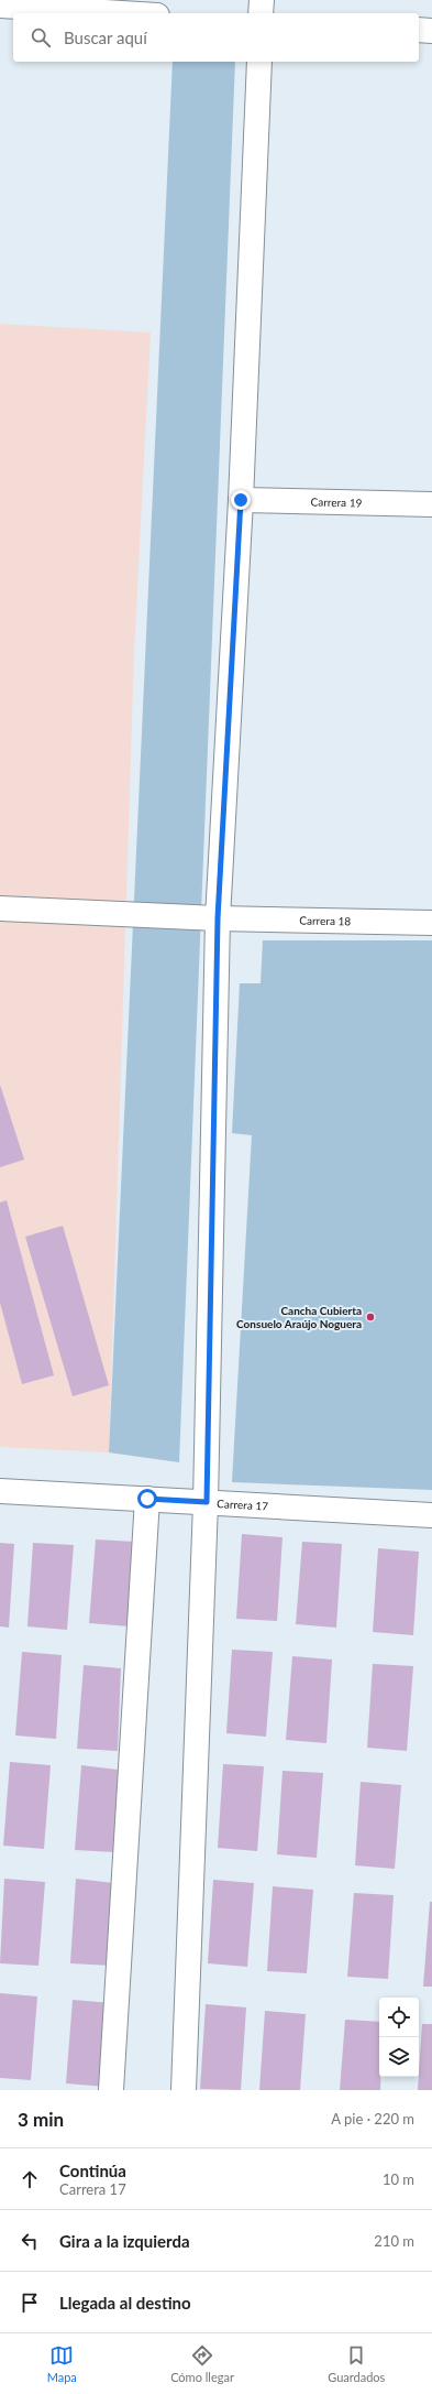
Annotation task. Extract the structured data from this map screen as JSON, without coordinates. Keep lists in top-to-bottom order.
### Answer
{
  "streets": {
    "street": ["Carrera 19", "Carrera 18", "Carrera 17"]
  },
  "places": ["Cancha Cubierta Consuelo Araújo Noguera"],
  "page": {
    "search": "Buscar aquí",
    "heading": ["3 min", "A pie · 220 m"],
    "list": [
      ["Continúa", "Carrera 17", "10 m"],
      ["Gira a la izquierda", "210 m"],
      "Llegada al destino"
    ],
    "nav": ["Mapa", "Cómo llegar", "Guardados"]
  }
}
